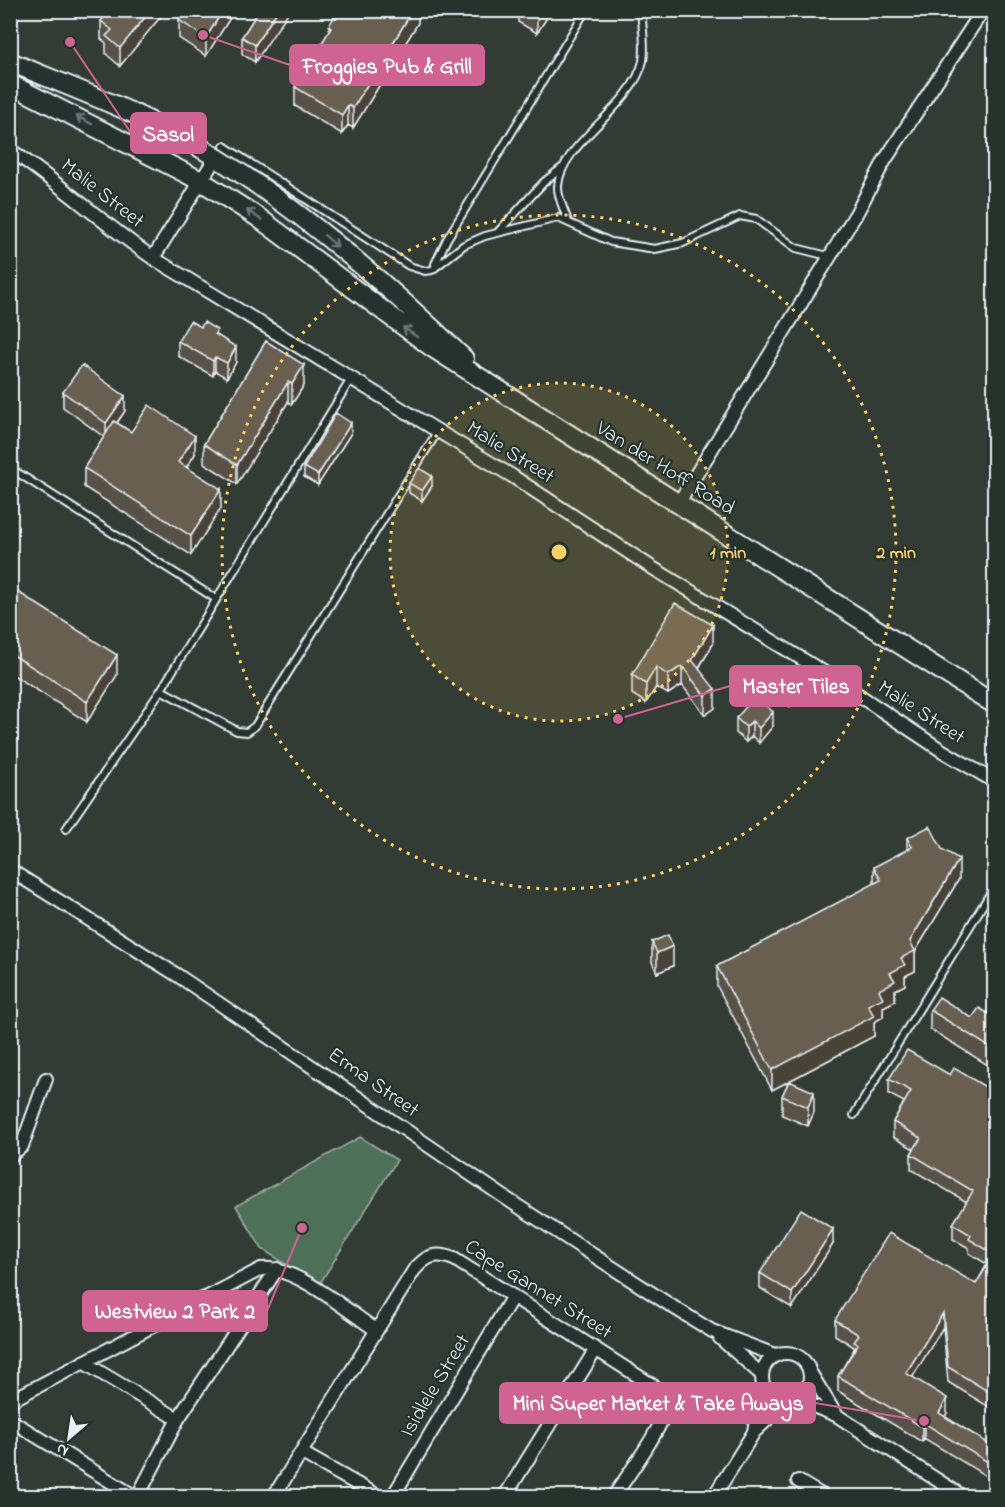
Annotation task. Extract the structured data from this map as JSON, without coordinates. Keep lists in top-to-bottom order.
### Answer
{
  "streets": {
    "main road": ["Van der Hoff Road"],
    "street": [
      "Malie Street",
      "Erma Street",
      "Cape Gannet Street",
      "Isidlele Street"
    ]
  },
  "crossings": [
    ["Cape Gannet Street", "Isidlele Street"]
  ],
  "places": [
    "Froggies Pub & Grill",
    "Sasol",
    "Master Tiles",
    "Westview 2 Park 2",
    "Mini Super Market & Take Aways"
  ],
  "north": "bottom left",
  "rings": ["1 min", "2 min"]
}
